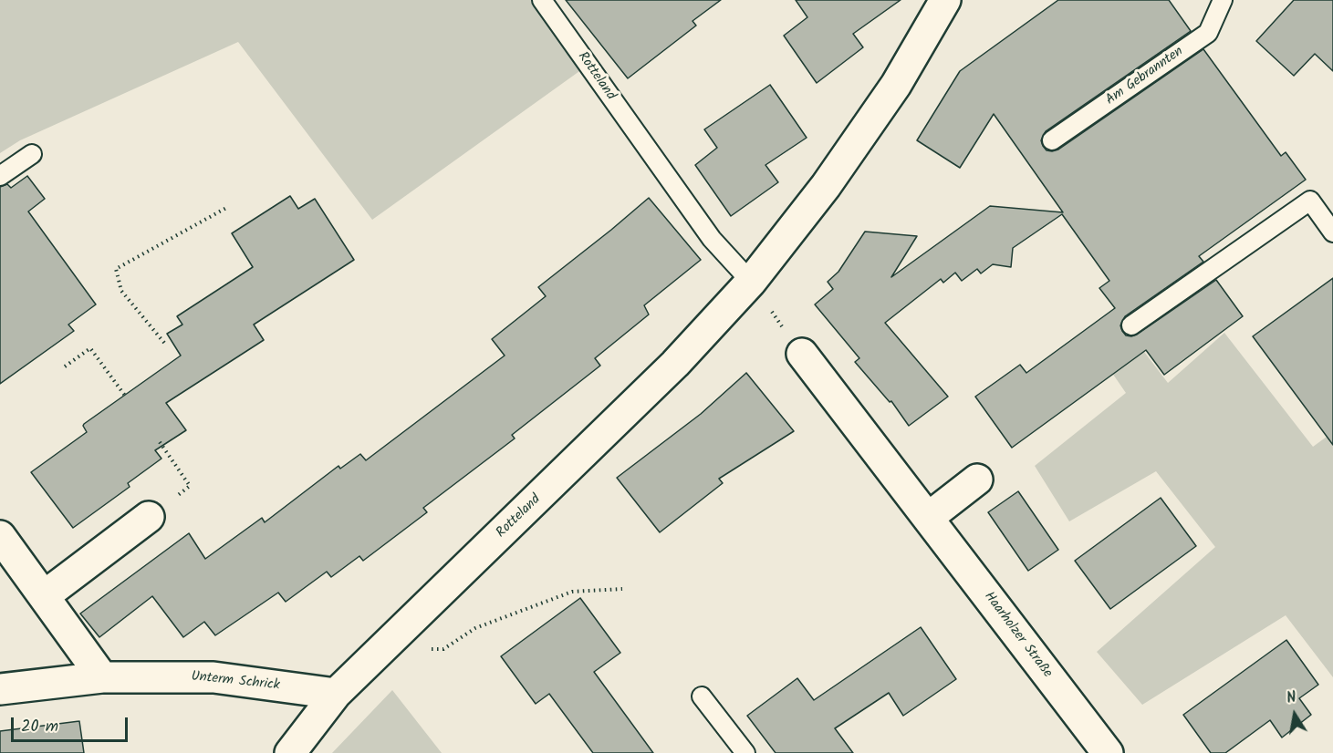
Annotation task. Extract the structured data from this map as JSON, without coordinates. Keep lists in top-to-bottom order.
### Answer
{
  "streets": {
    "street": ["Rotteland", "Haarholzer Straße", "Unterm Schrick"],
    "lane": ["Am Gebrannten"]
  },
  "crossings": [
    ["Rotteland", "Unterm Schrick"]
  ],
  "scale_bar": "20 m",
  "north": "top"
}
